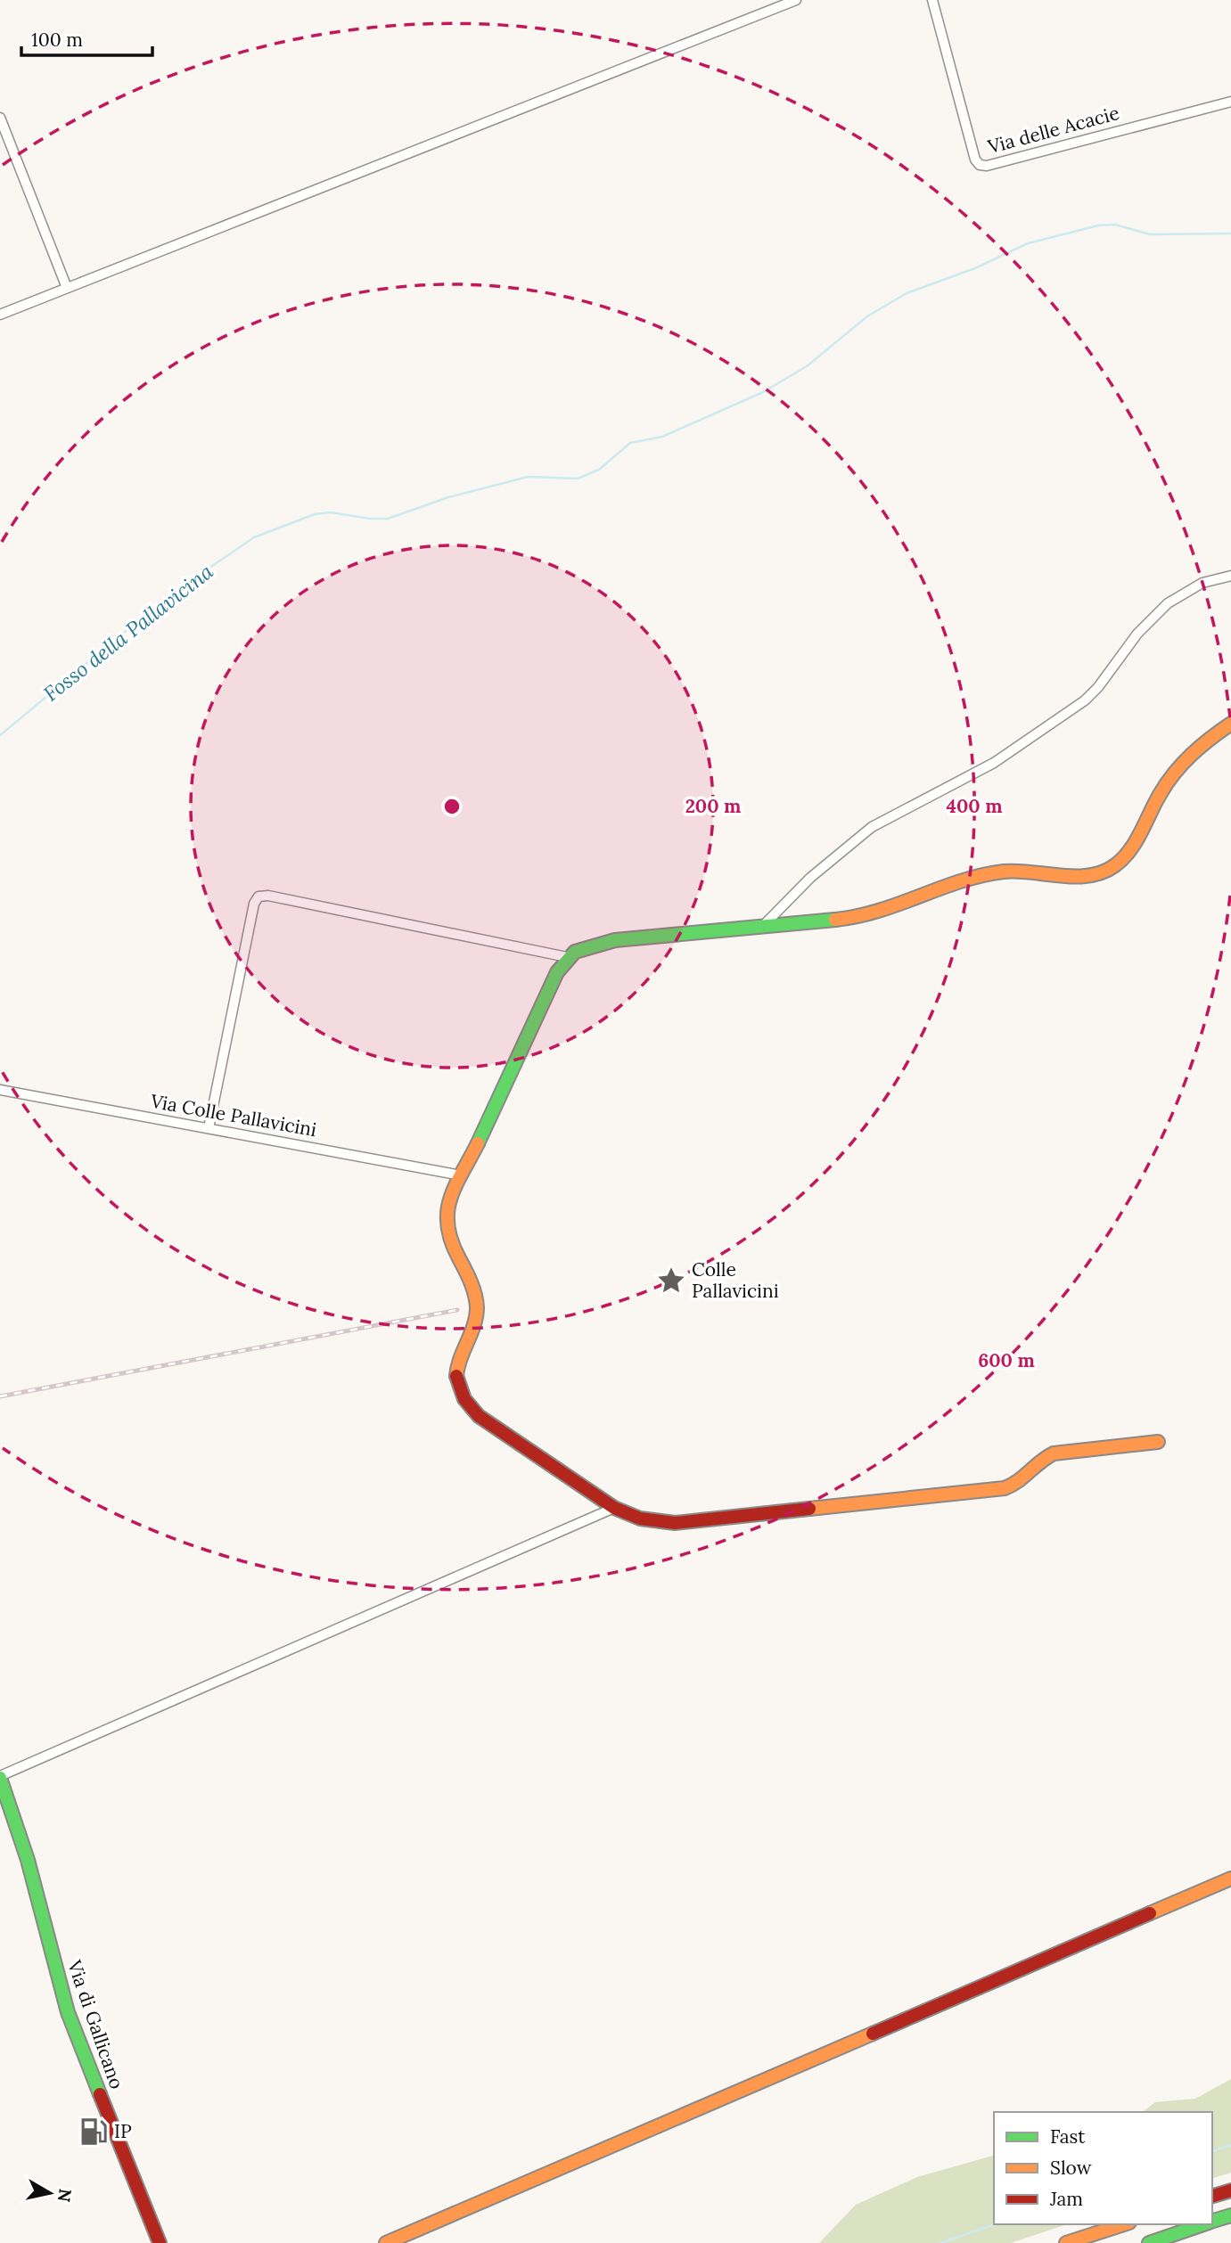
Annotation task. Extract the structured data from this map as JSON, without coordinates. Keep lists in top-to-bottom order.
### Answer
{
  "streets": {
    "main road": ["Via di Gallicano"],
    "street": ["Via delle Acacie", "Via Colle Pallavicini"]
  },
  "water": ["Fosso della Pallavicina"],
  "places": {
    "place": ["Colle Pallavicini"],
    "fuel station": ["IP"]
  },
  "legend": ["Fast", "Slow", "Jam"],
  "scale_bar": "100 m",
  "north": "right",
  "rings": ["200 m", "400 m", "600 m"]
}
